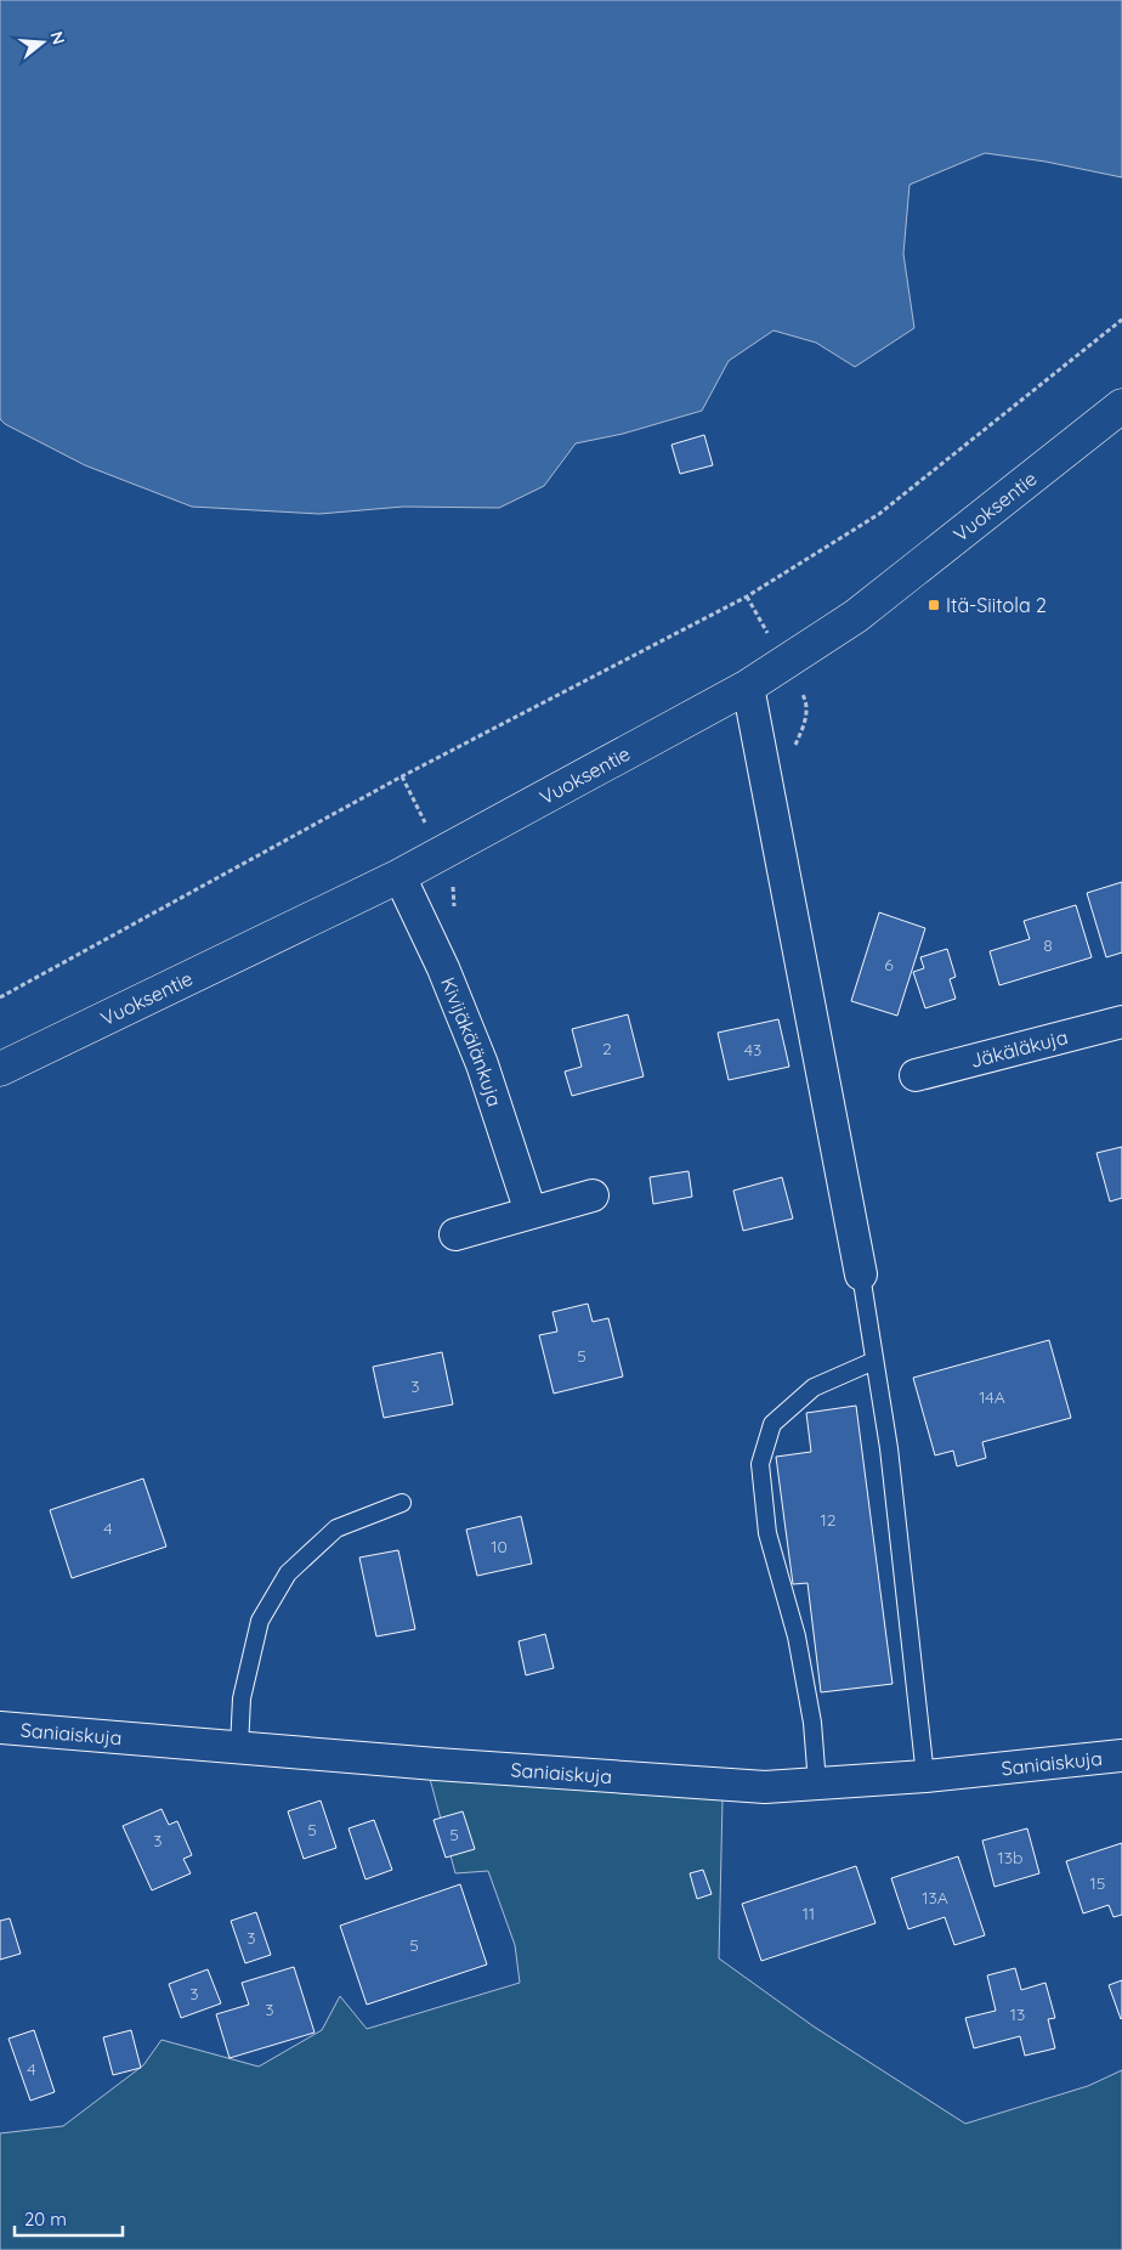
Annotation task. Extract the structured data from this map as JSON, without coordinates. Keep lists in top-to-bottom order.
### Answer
{
  "streets": {
    "street": [
      "Vuoksentie",
      "Kivijäkälänkuja",
      "Jäkäläkuja",
      "Saniaiskuja"
    ]
  },
  "crossings": [
    ["Vuoksentie", "Kivijäkälänkuja"]
  ],
  "places": {
    "transit": ["Itä-Siitola 2"]
  },
  "house_numbers": [
    "8",
    "6",
    "2",
    "43",
    "5",
    "3",
    "14A",
    "12",
    "4",
    "10",
    "5",
    "5",
    "3",
    "13b",
    "15",
    "13A",
    "11",
    "3",
    "5",
    "3",
    "3",
    "13",
    "4"
  ],
  "scale_bar": "20 m",
  "north": "right"
}
